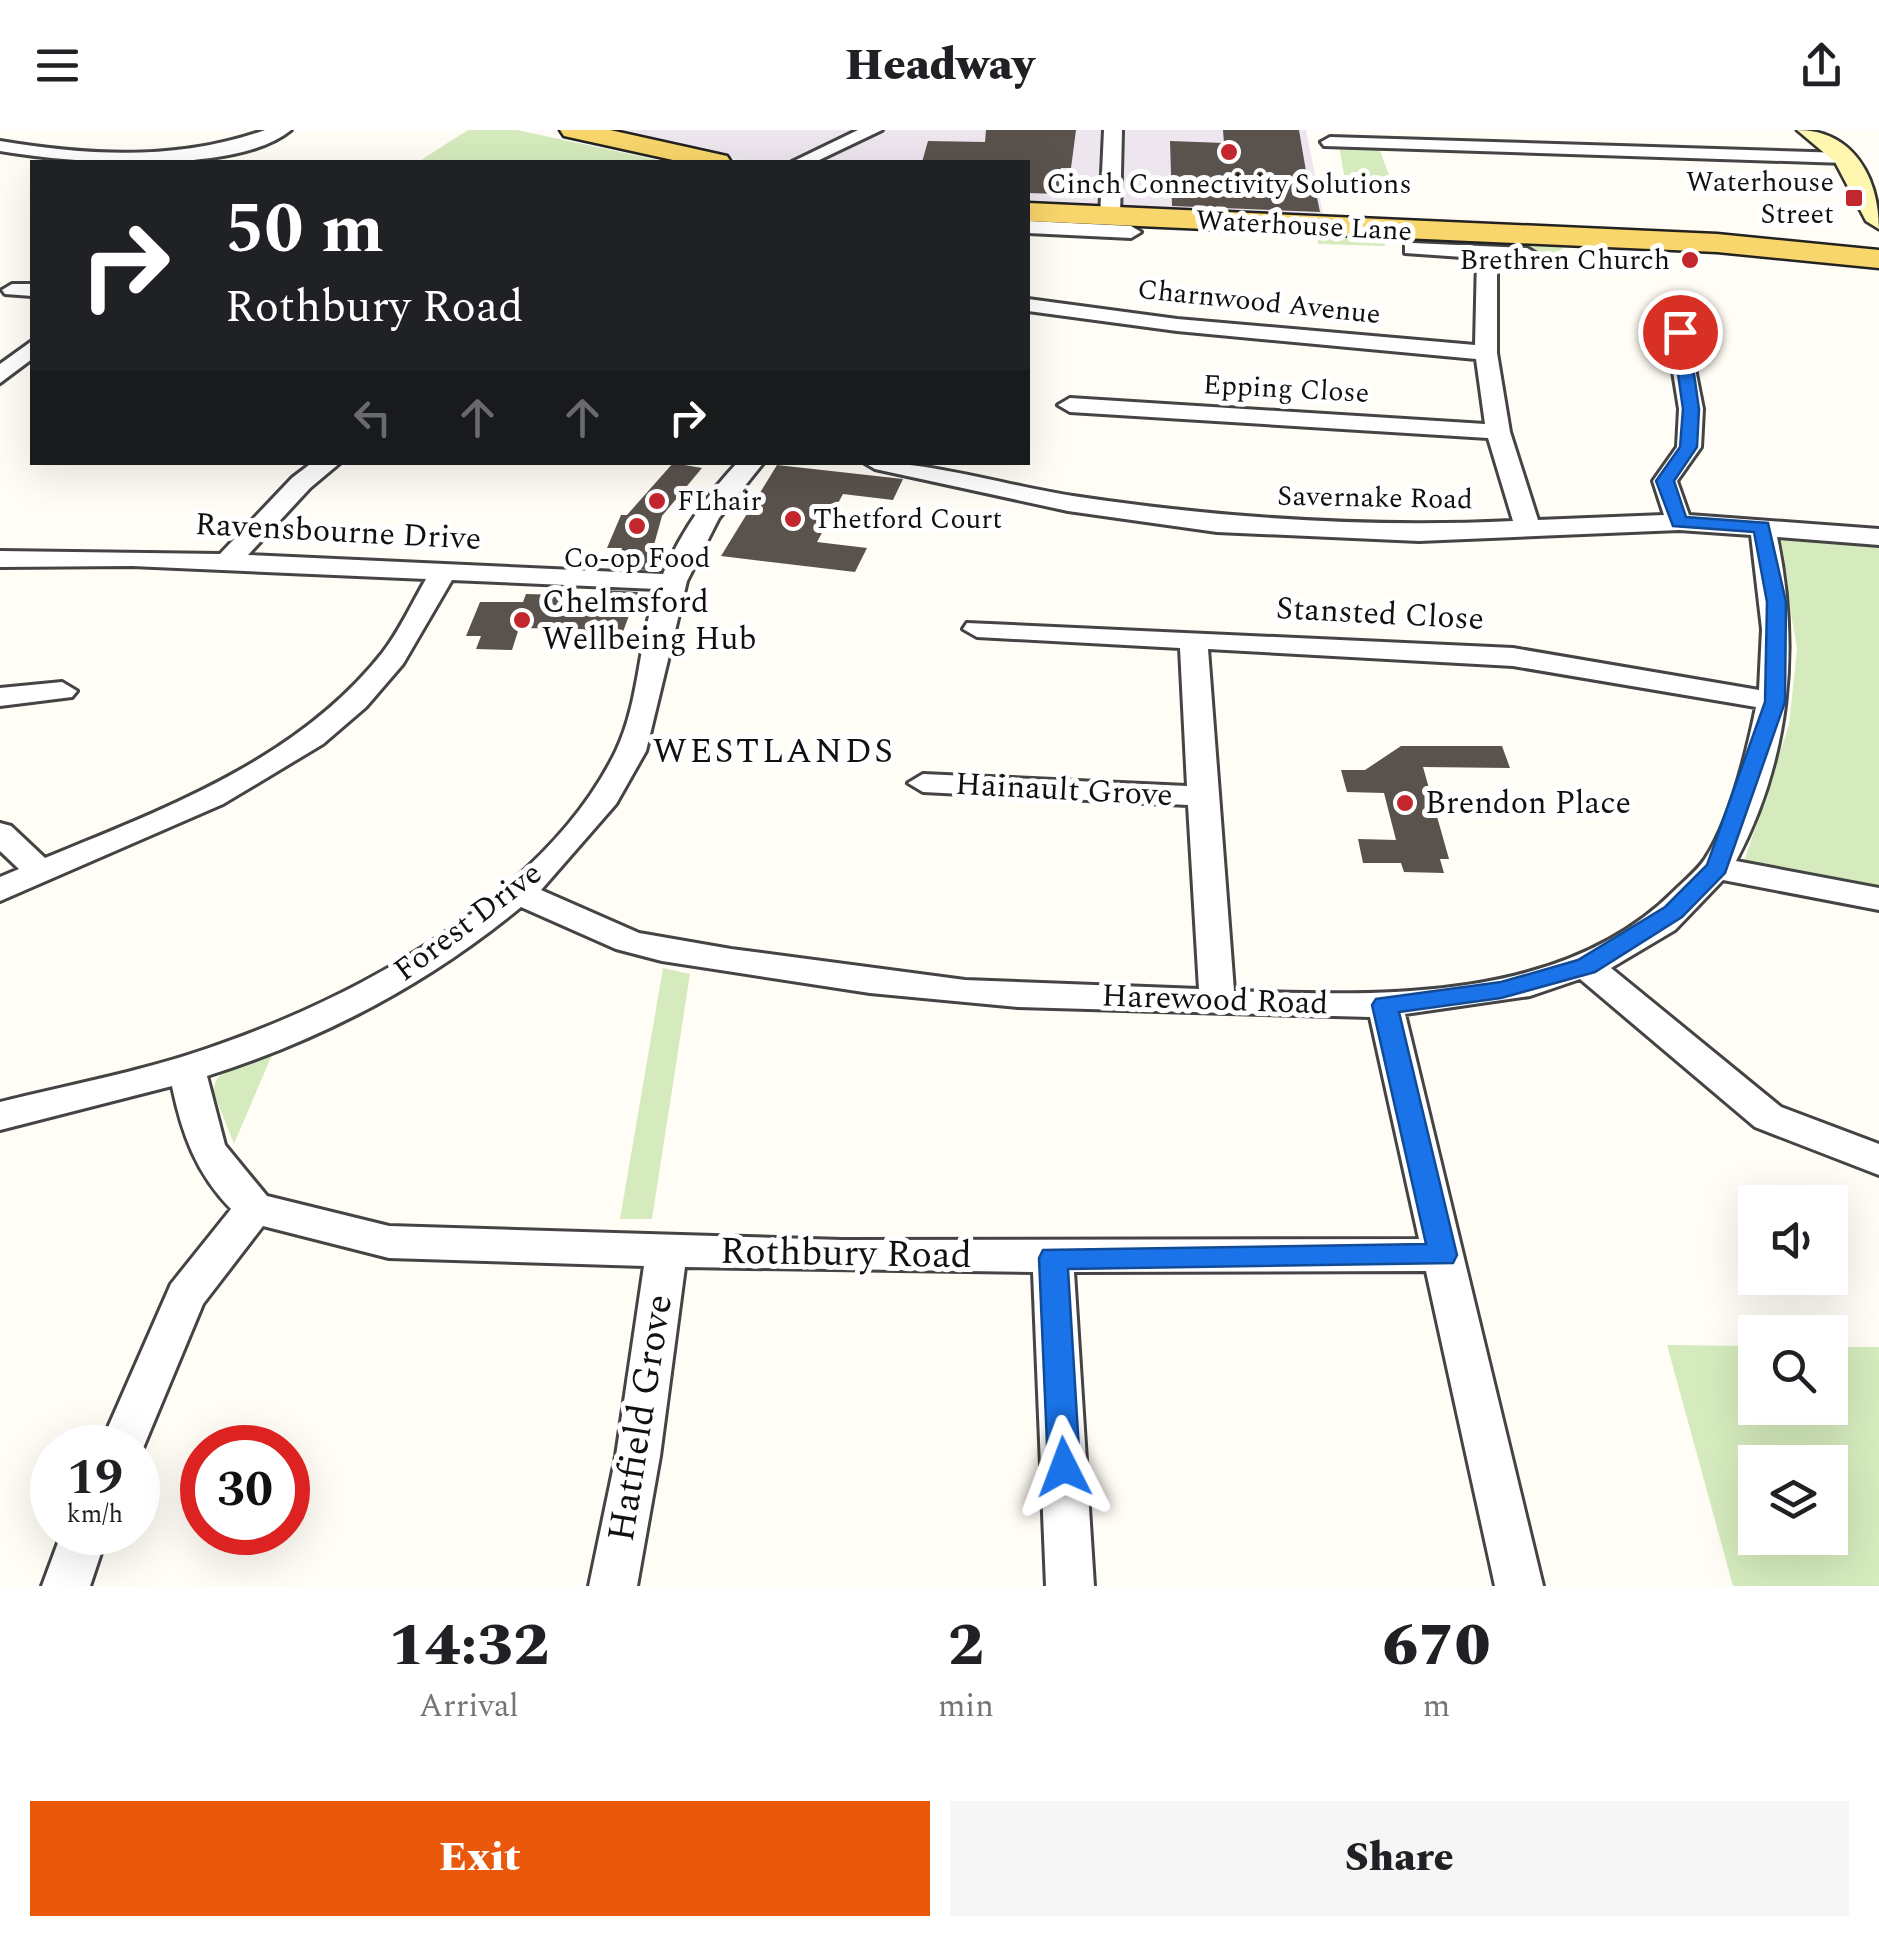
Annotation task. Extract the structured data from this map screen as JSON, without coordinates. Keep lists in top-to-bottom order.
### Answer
{
  "streets": {
    "main road": ["Waterhouse Lane"],
    "street": [
      "Charnwood Avenue",
      "Epping Close",
      "Savernake Road",
      "Ravensbourne Drive",
      "Stansted Close",
      "Hainault Grove",
      "Forest Drive",
      "Harewood Road",
      "Rothbury Road",
      "Hatfield Grove"
    ]
  },
  "crossings": [
    ["Savernake Road", "Harewood Road"],
    ["Ravensbourne Drive", "Forest Drive"],
    ["Stansted Close", "Hainault Grove"],
    ["Stansted Close", "Harewood Road"],
    ["Hainault Grove", "Harewood Road"],
    ["Forest Drive", "Harewood Road"],
    ["Rothbury Road", "Hatfield Grove"]
  ],
  "districts": ["WESTLANDS"],
  "places": {
    "other": [
      "Cinch Connectivity Solutions",
      "Brethren Church",
      "FLhair",
      "Thetford Court",
      "Co-op Food",
      "Chelmsford Wellbeing Hub",
      "Brendon Place"
    ],
    "transit": ["Waterhouse Street"]
  },
  "page": {
    "header": "Headway",
    "turn": ["50 m", "Rothbury Road"],
    "speed": "19 km/h",
    "limit": "30",
    "eta": [
      "14:32",
      "Arrival",
      "2",
      "min",
      "670",
      "m"
    ],
    "buttons": ["Exit", "Share"]
  }
}
